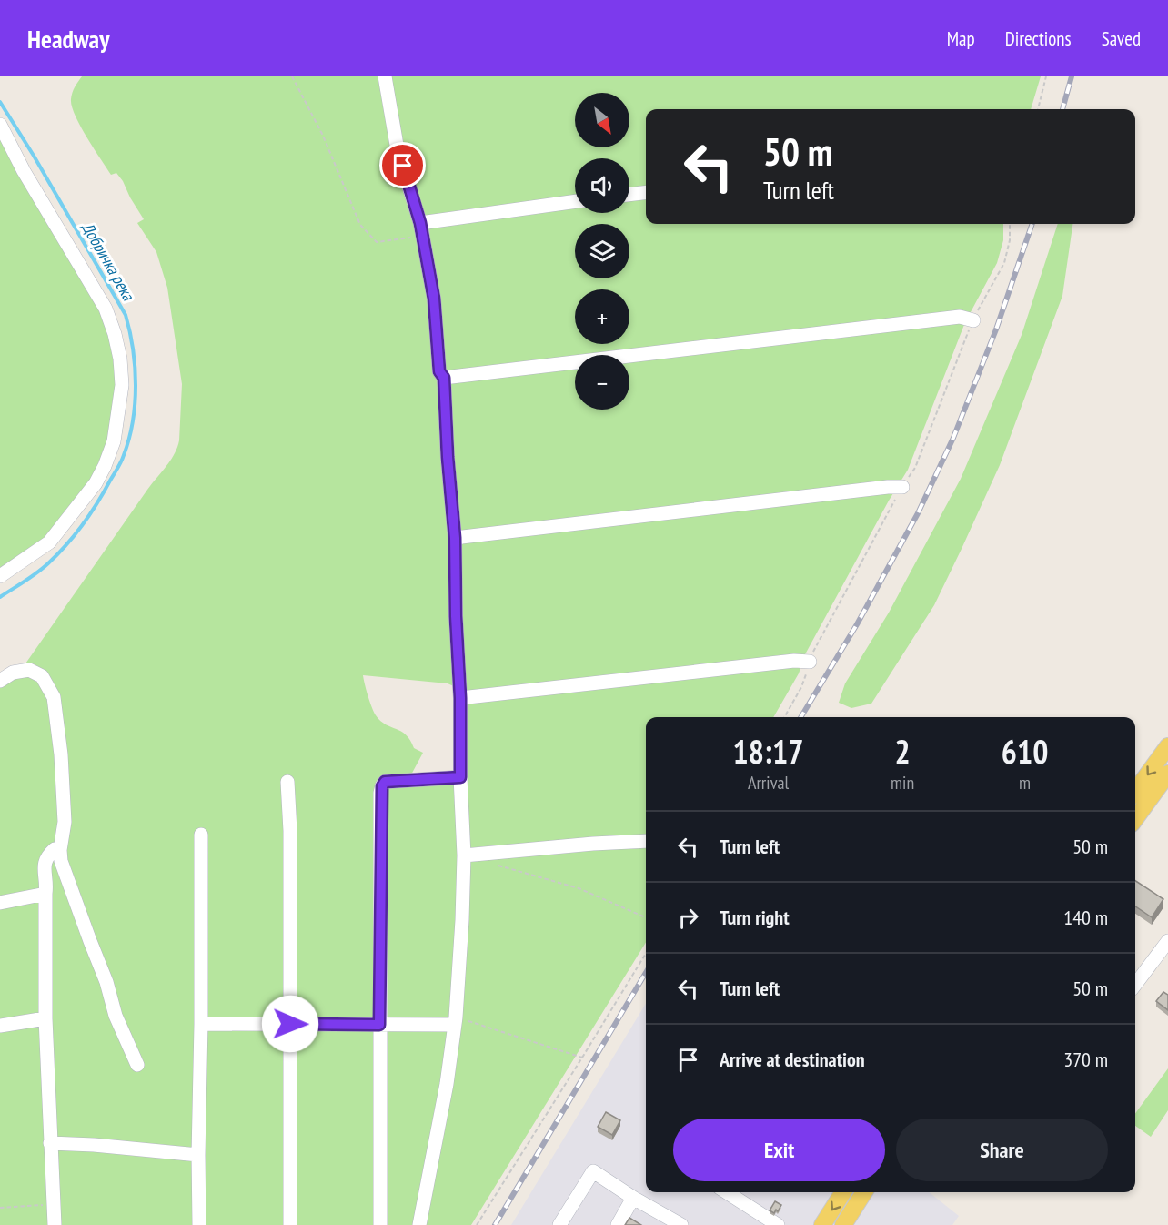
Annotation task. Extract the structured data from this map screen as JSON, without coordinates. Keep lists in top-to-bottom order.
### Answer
{
  "water": ["Добричка река"],
  "north": "bottom right",
  "page": {
    "header": "Headway",
    "nav": ["Map", "Directions", "Saved"],
    "map_buttons": ["+", "−"],
    "turn": ["50 m", "Turn left"],
    "eta": [
      "18:17",
      "Arrival",
      "2",
      "min",
      "610",
      "m"
    ],
    "list": [
      {
        "name": "Turn left",
        "value": "50 m"
      },
      {
        "name": "Turn right",
        "value": "140 m"
      },
      {
        "name": "Turn left",
        "value": "50 m"
      },
      {
        "name": "Arrive at destination",
        "value": "370 m"
      }
    ],
    "buttons": ["Exit", "Share"]
  }
}
